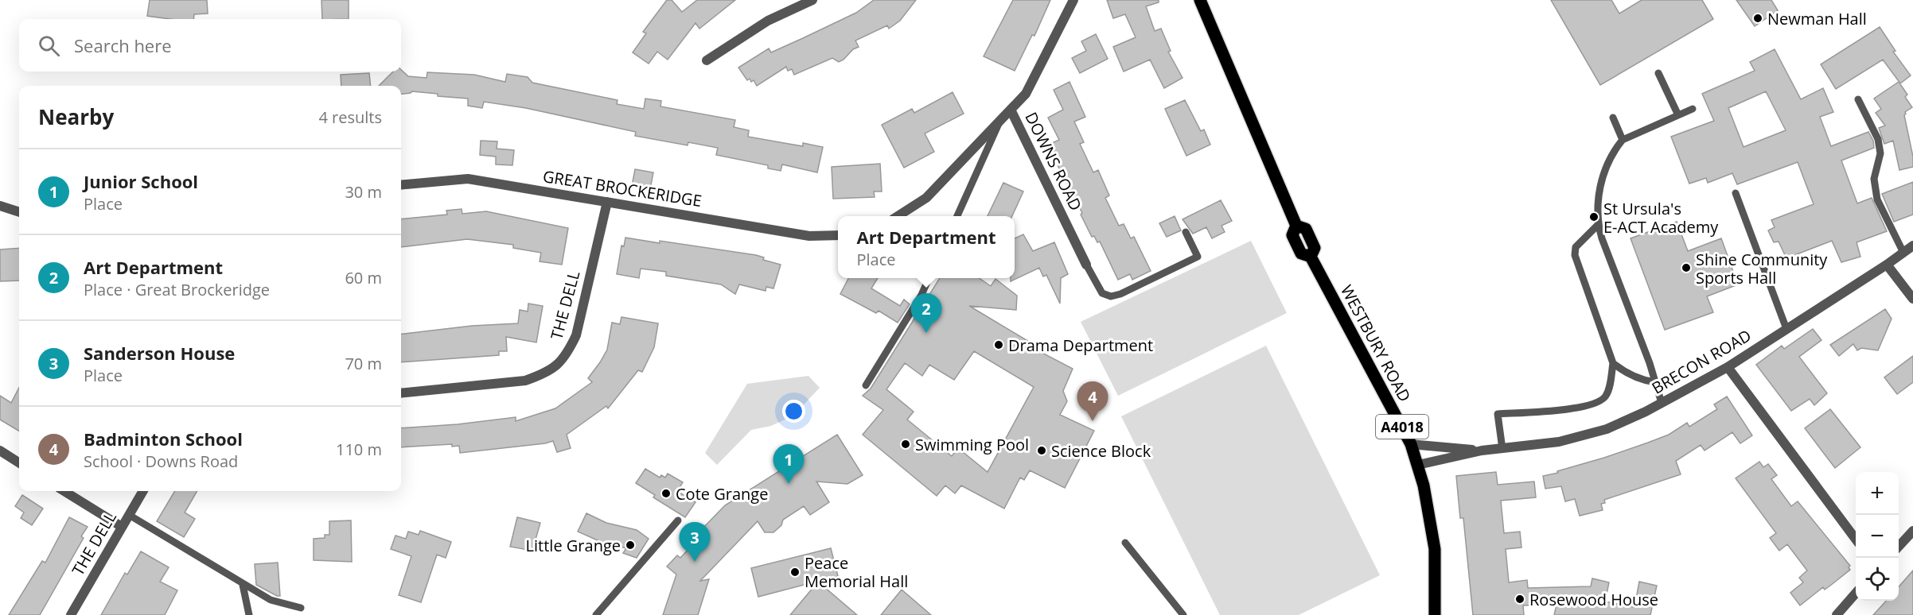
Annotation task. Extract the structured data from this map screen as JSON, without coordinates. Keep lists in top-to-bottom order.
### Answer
{
  "streets": {
    "main road": ["WESTBURY ROAD", "A4018"],
    "street": [
      "DOWNS ROAD",
      "GREAT BROCKERIDGE",
      "THE DELL",
      "BRECON ROAD"
    ]
  },
  "crossings": [
    ["GREAT BROCKERIDGE", "THE DELL"],
    ["WESTBURY ROAD", "BRECON ROAD"]
  ],
  "places": [
    "Newman Hall",
    "St Ursula's E-ACT Academy",
    "Shine Community Sports Hall",
    "Drama Department",
    "Swimming Pool",
    "Science Block",
    "Cote Grange",
    "Little Grange",
    "Peace Memorial Hall",
    "Rosewood House"
  ],
  "page": {
    "search": "Search here",
    "heading": ["Nearby", "4 results"],
    "list": [
      {
        "mark": "1",
        "name": "Junior School",
        "note": "Place",
        "value": "30 m"
      },
      {
        "mark": "2",
        "name": "Art Department",
        "note": "Place · Great Brockeridge",
        "value": "60 m"
      },
      {
        "mark": "3",
        "name": "Sanderson House",
        "note": "Place",
        "value": "70 m"
      },
      {
        "mark": "4",
        "name": "Badminton School",
        "note": "School · Downs Road",
        "value": "110 m"
      }
    ],
    "popup": ["Art Department", "Place"],
    "pins": [
      "2",
      "4",
      "1",
      "3"
    ],
    "map_buttons": ["+", "−"]
  }
}
